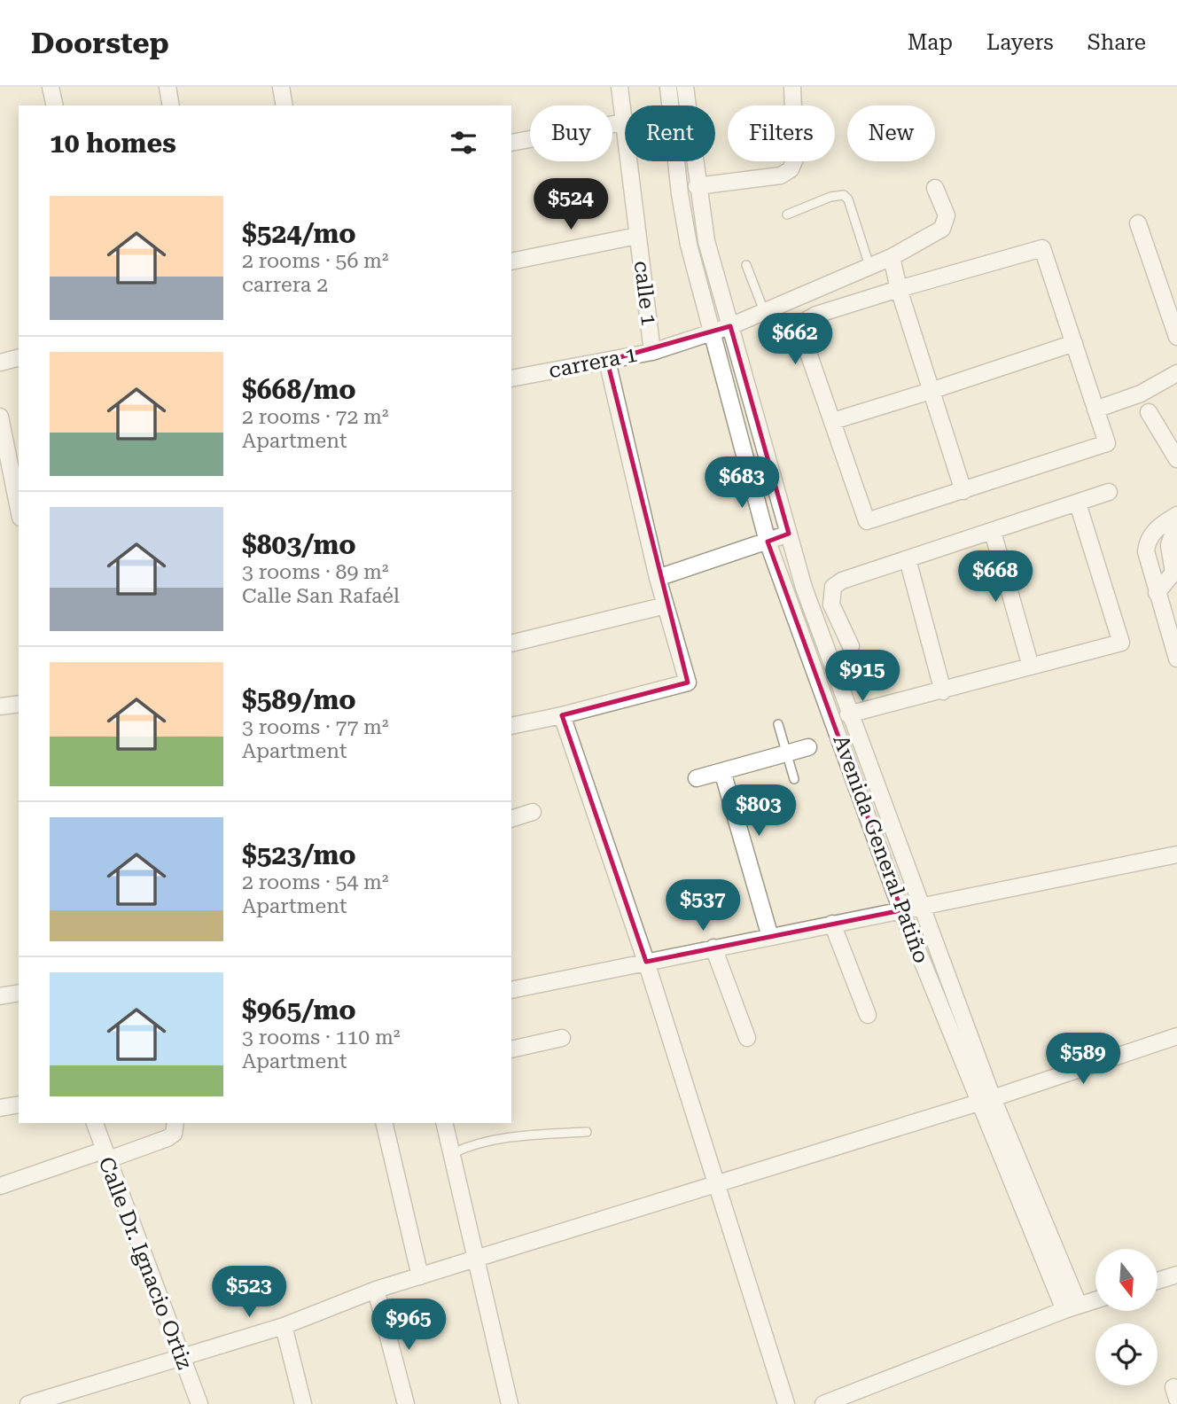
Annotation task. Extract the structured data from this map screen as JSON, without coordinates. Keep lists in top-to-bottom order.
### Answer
{
  "streets": {
    "street": [
      "calle 1",
      "carrera 1",
      "Avenida General Patiño",
      "Calle Dr. Ignacio Ortiz"
    ]
  },
  "crossings": [
    ["calle 1", "carrera 1"],
    ["carrera 1", "Avenida General Patiño"]
  ],
  "north": "bottom",
  "page": {
    "header": "Doorstep",
    "nav": ["Map", "Layers", "Share"],
    "chip": [
      "Buy",
      "Rent",
      "Filters",
      "New"
    ],
    "heading": "10 homes",
    "price": [
      "$524",
      "$662",
      "$683",
      "$668",
      "$915",
      "$803",
      "$537",
      "$589",
      "$523",
      "$965"
    ],
    "list": [
      {
        "name": "$524/mo",
        "note": "2 rooms · 56 m² · carrera 2"
      },
      {
        "name": "$668/mo",
        "note": "2 rooms · 72 m² · Apartment"
      },
      {
        "name": "$803/mo",
        "note": "3 rooms · 89 m² · Calle San Rafaél"
      },
      {
        "name": "$589/mo",
        "note": "3 rooms · 77 m² · Apartment"
      },
      {
        "name": "$523/mo",
        "note": "2 rooms · 54 m² · Apartment"
      },
      {
        "name": "$965/mo",
        "note": "3 rooms · 110 m² · Apartment"
      }
    ]
  }
}
